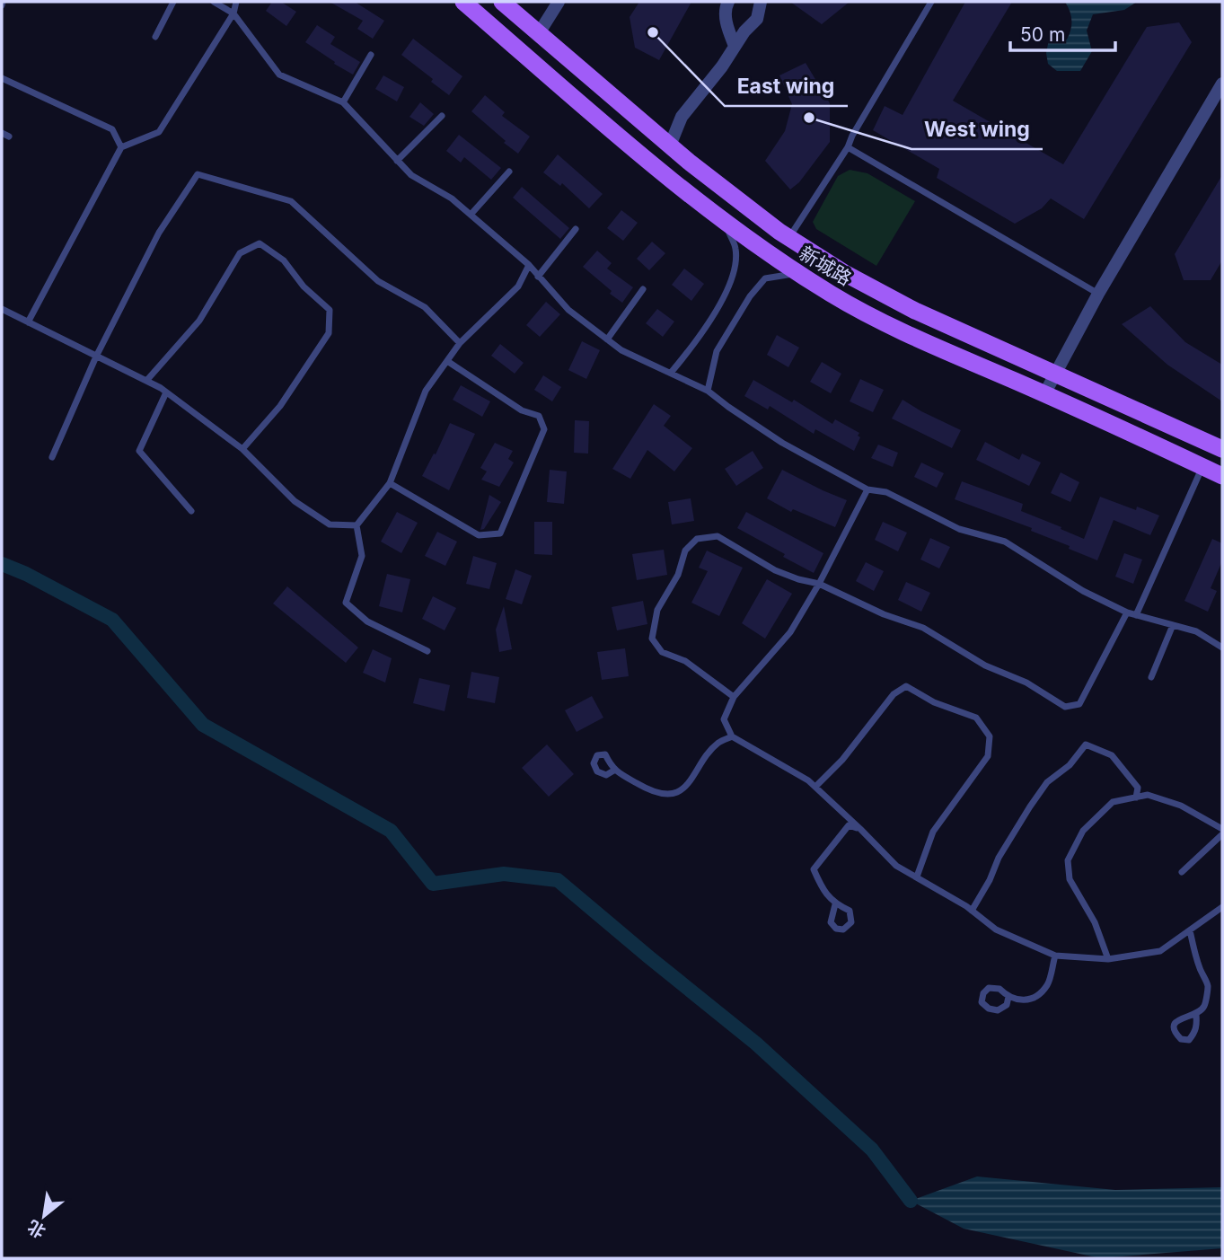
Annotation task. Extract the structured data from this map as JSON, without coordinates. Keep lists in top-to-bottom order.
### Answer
{
  "streets": {
    "main road": ["新城路"]
  },
  "places": ["East wing", "West wing"],
  "scale_bar": "50 m",
  "north": "bottom left"
}
